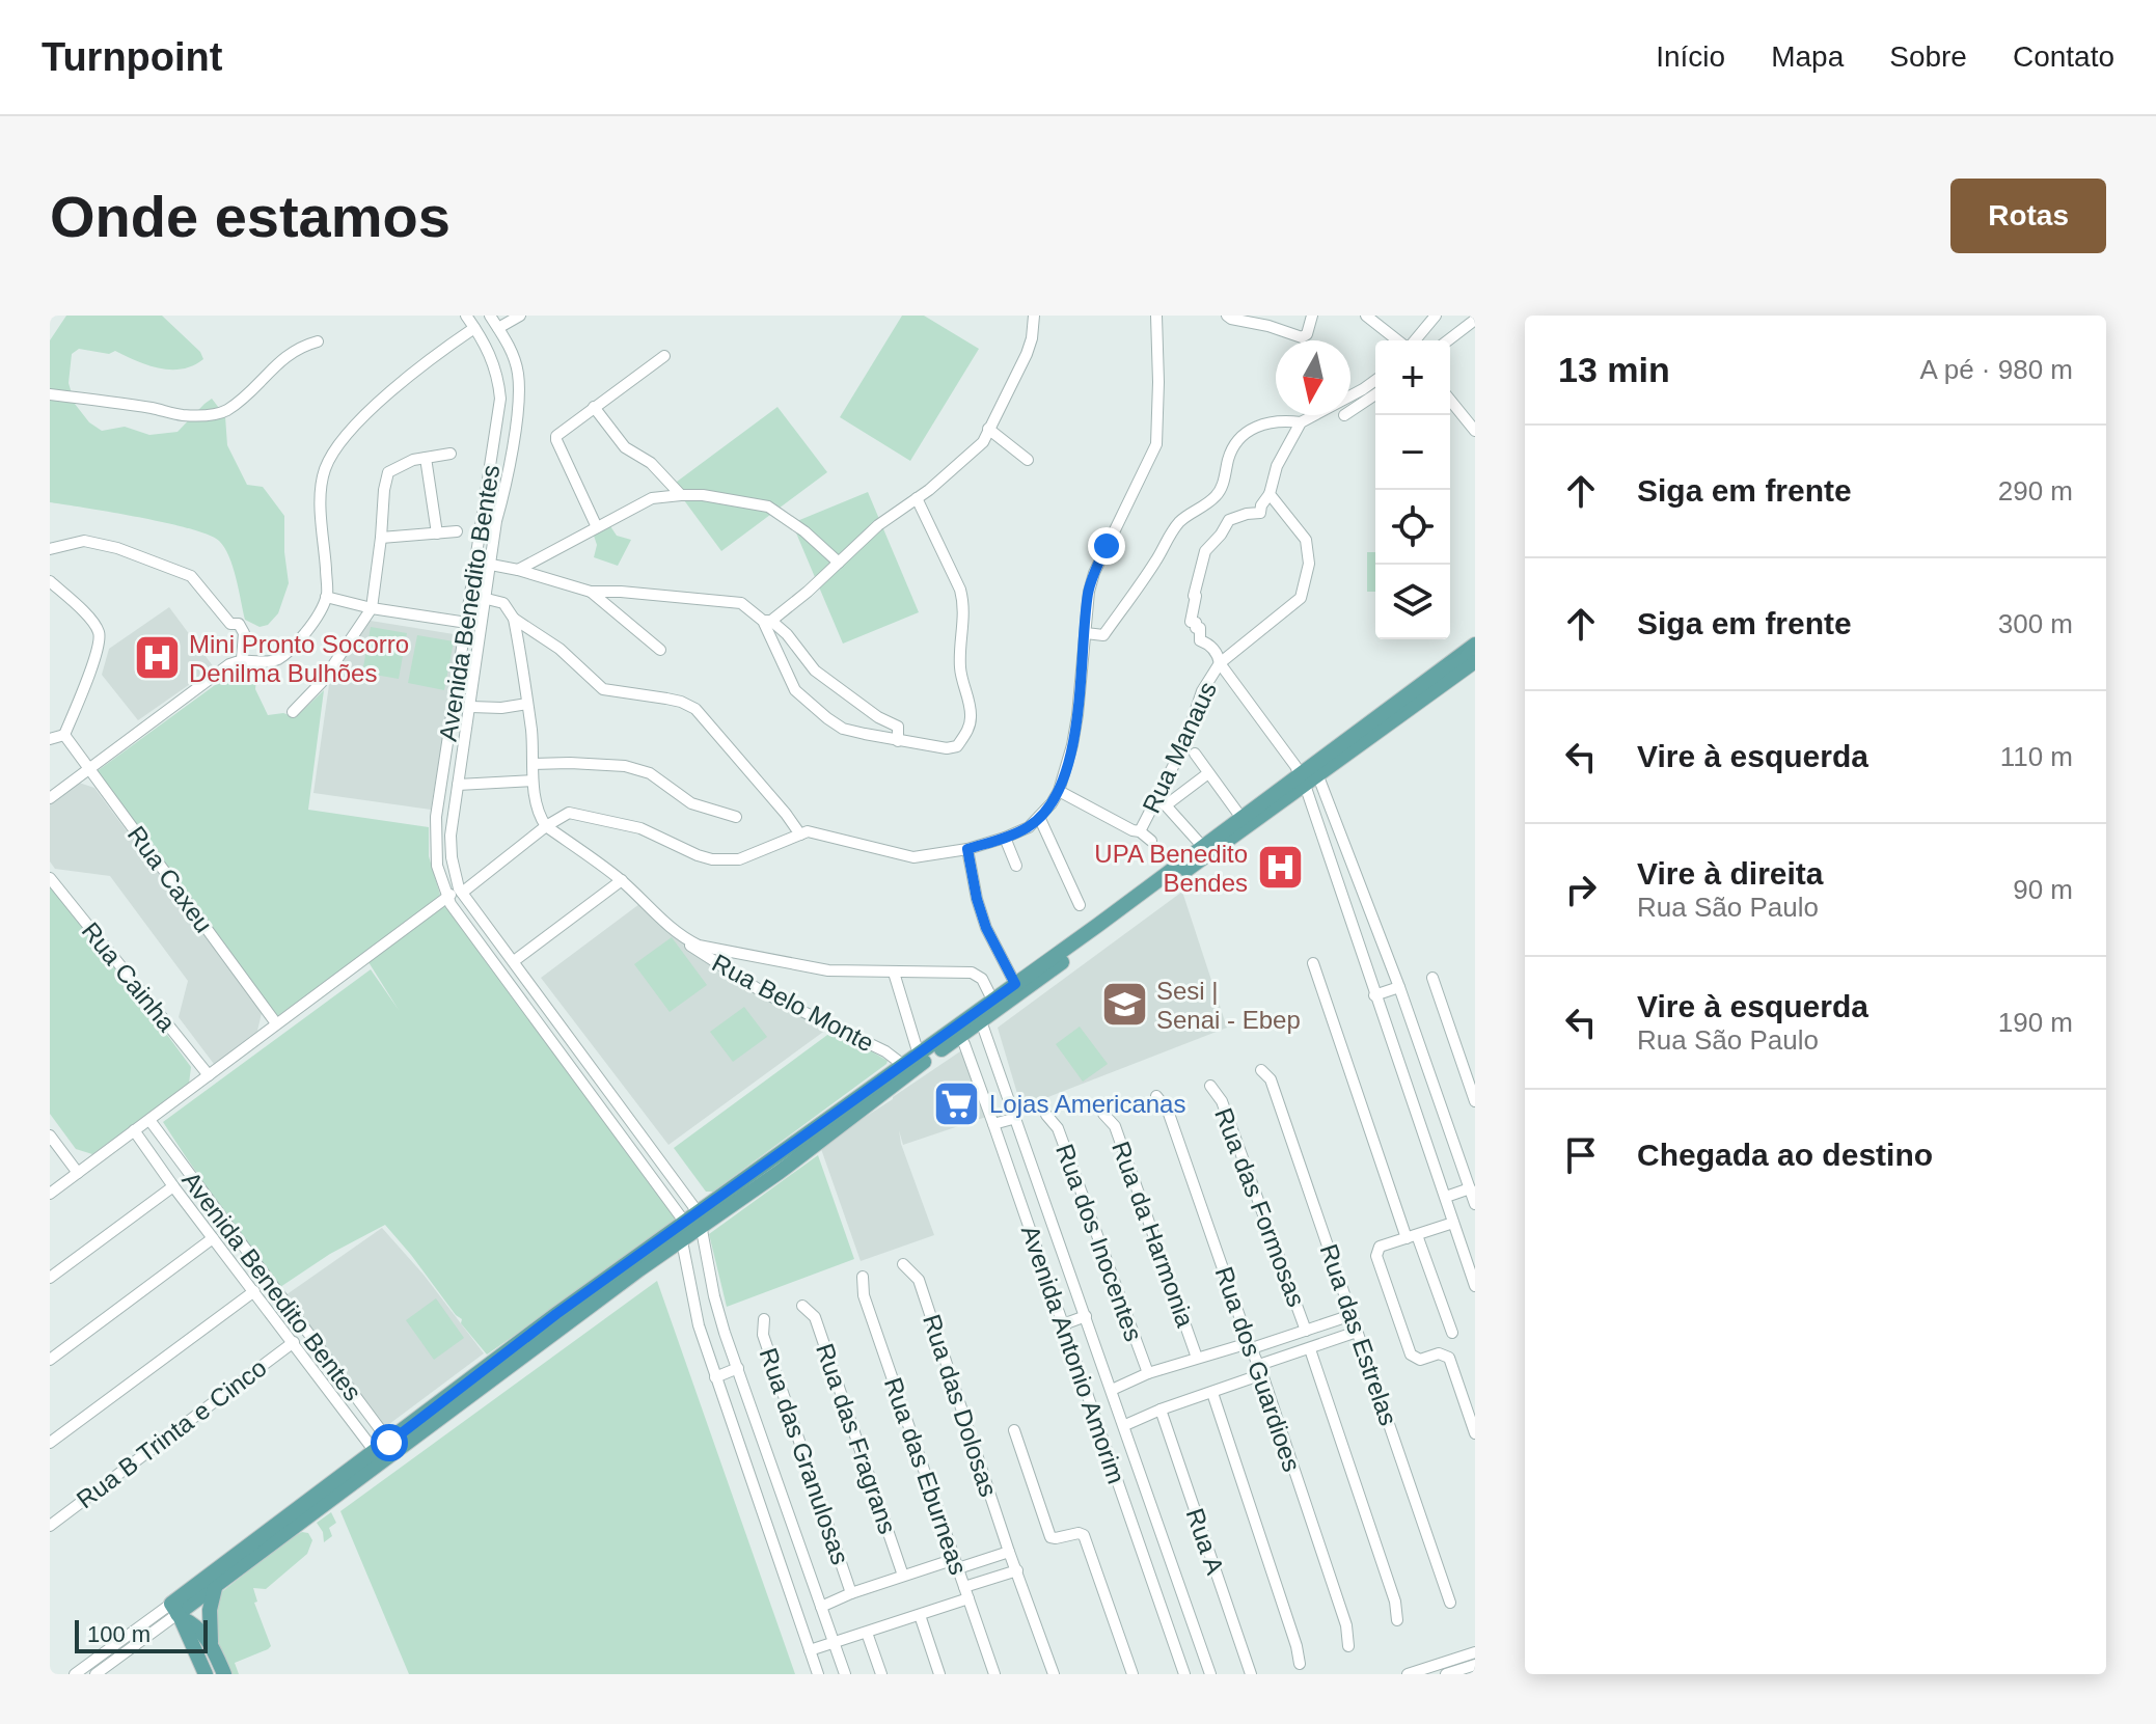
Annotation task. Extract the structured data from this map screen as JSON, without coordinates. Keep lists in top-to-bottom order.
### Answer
{
  "streets": {
    "street": [
      "Avenida Benedito Bentes",
      "Rua Manaus",
      "Rua Caxeu",
      "Rua Cainha",
      "Rua Belo Monte",
      "Rua das Formosas",
      "Rua da Harmonia",
      "Rua dos Inocentes",
      "Rua das Estrelas",
      "Avenida Antonio Amorim",
      "Rua dos Guardioes",
      "Rua das Dolosas",
      "Rua B Trinta e Cinco",
      "Rua das Fragrans",
      "Rua das Granulosas",
      "Rua das Eburneas",
      "Rua A"
    ]
  },
  "crossings": [
    ["Avenida Benedito Bentes", "Rua B Trinta e Cinco"],
    ["Rua das Formosas", "Avenida Antonio Amorim"],
    ["Rua da Harmonia", "Avenida Antonio Amorim"],
    ["Rua dos Inocentes", "Avenida Antonio Amorim"],
    ["Rua das Estrelas", "Avenida Antonio Amorim"],
    ["Avenida Antonio Amorim", "Rua dos Guardioes"],
    ["Avenida Antonio Amorim", "Rua A"],
    ["Rua das Fragrans", "Rua das Granulosas"],
    ["Rua das Granulosas", "Rua das Eburneas"]
  ],
  "places": {
    "hospital": ["Mini Pronto Socorro Denilma Bulhões", "UPA Benedito Bendes"],
    "school or university": ["Sesi | Senai - Ebep"],
    "supermarket": ["Lojas Americanas"]
  },
  "scale_bar": "100 m",
  "north": "bottom",
  "page": {
    "header": "Turnpoint",
    "nav": [
      "Início",
      "Mapa",
      "Sobre",
      "Contato"
    ],
    "buttons": "Rotas",
    "title": "Onde estamos",
    "heading": ["13 min", "A pé · 980 m"],
    "map_buttons": ["+", "−"],
    "list": [
      ["Siga em frente", "290 m"],
      ["Siga em frente", "300 m"],
      ["Vire à esquerda", "110 m"],
      ["Vire à direita", "Rua São Paulo", "90 m"],
      ["Vire à esquerda", "Rua São Paulo", "190 m"],
      "Chegada ao destino"
    ],
    "scale": "100 m"
  }
}
